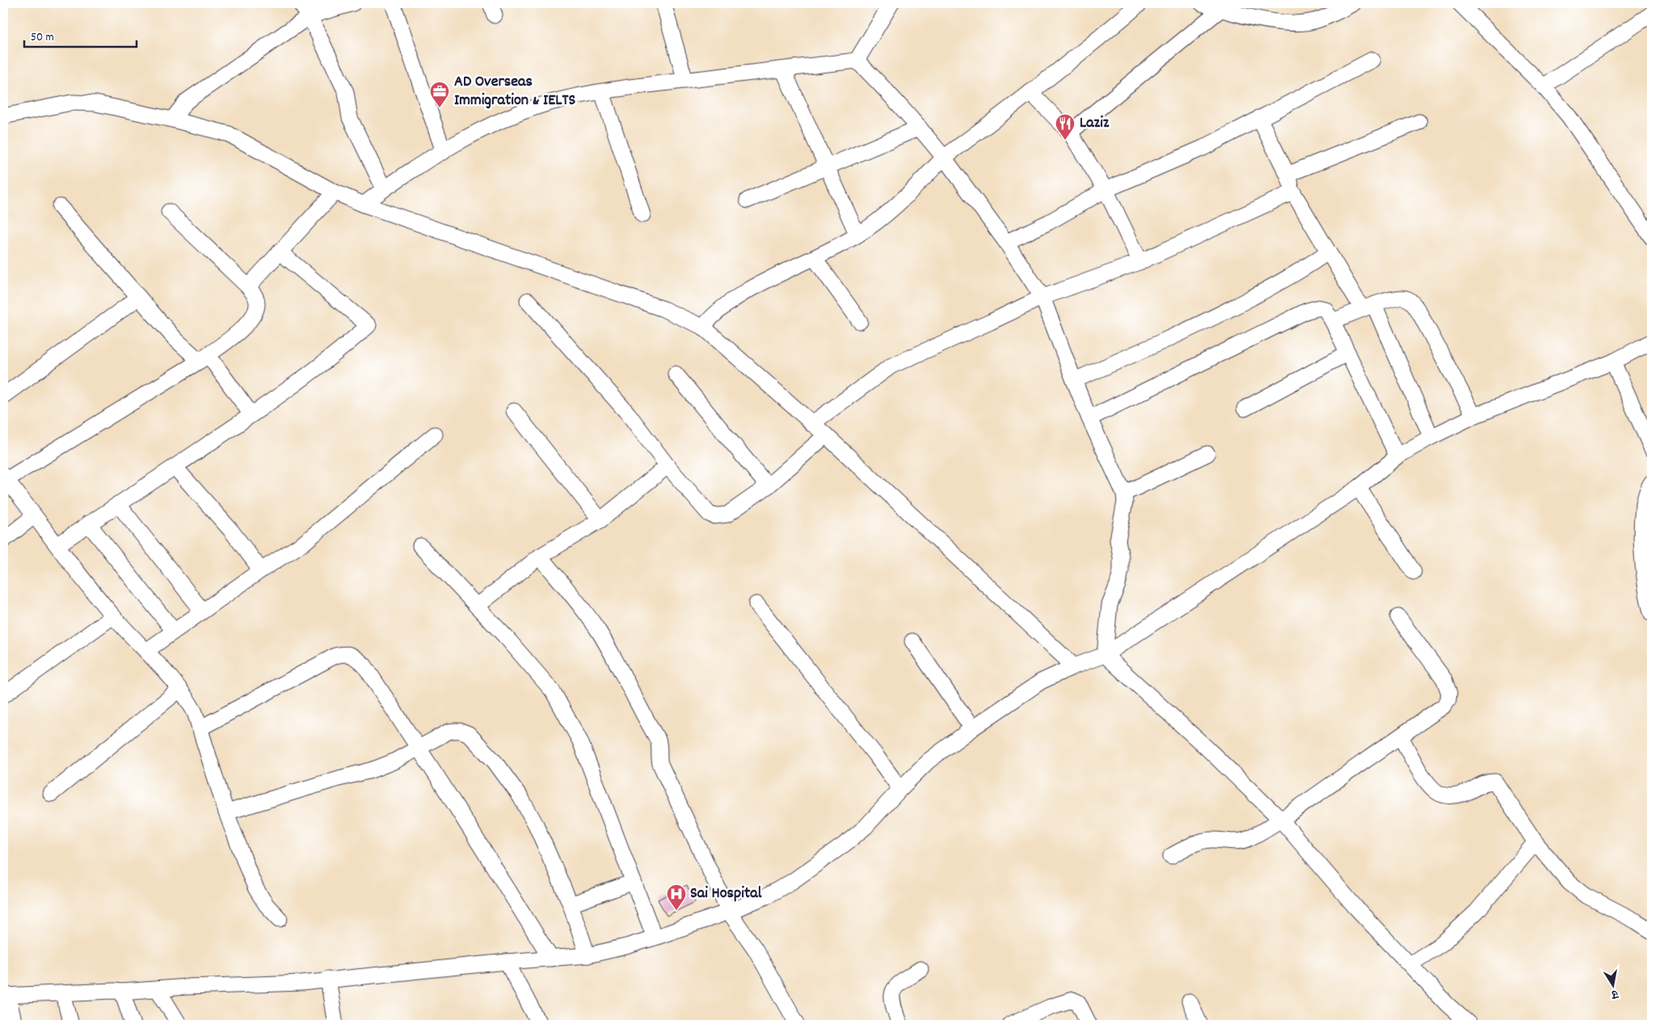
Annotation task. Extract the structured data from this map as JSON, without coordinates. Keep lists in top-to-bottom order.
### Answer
{
  "places": {
    "office": ["AD Overseas Immigration & IELTS"],
    "restaurant": ["Laziz"],
    "hospital": ["Sai Hospital"]
  },
  "scale_bar": "50 m",
  "north": "bottom"
}
